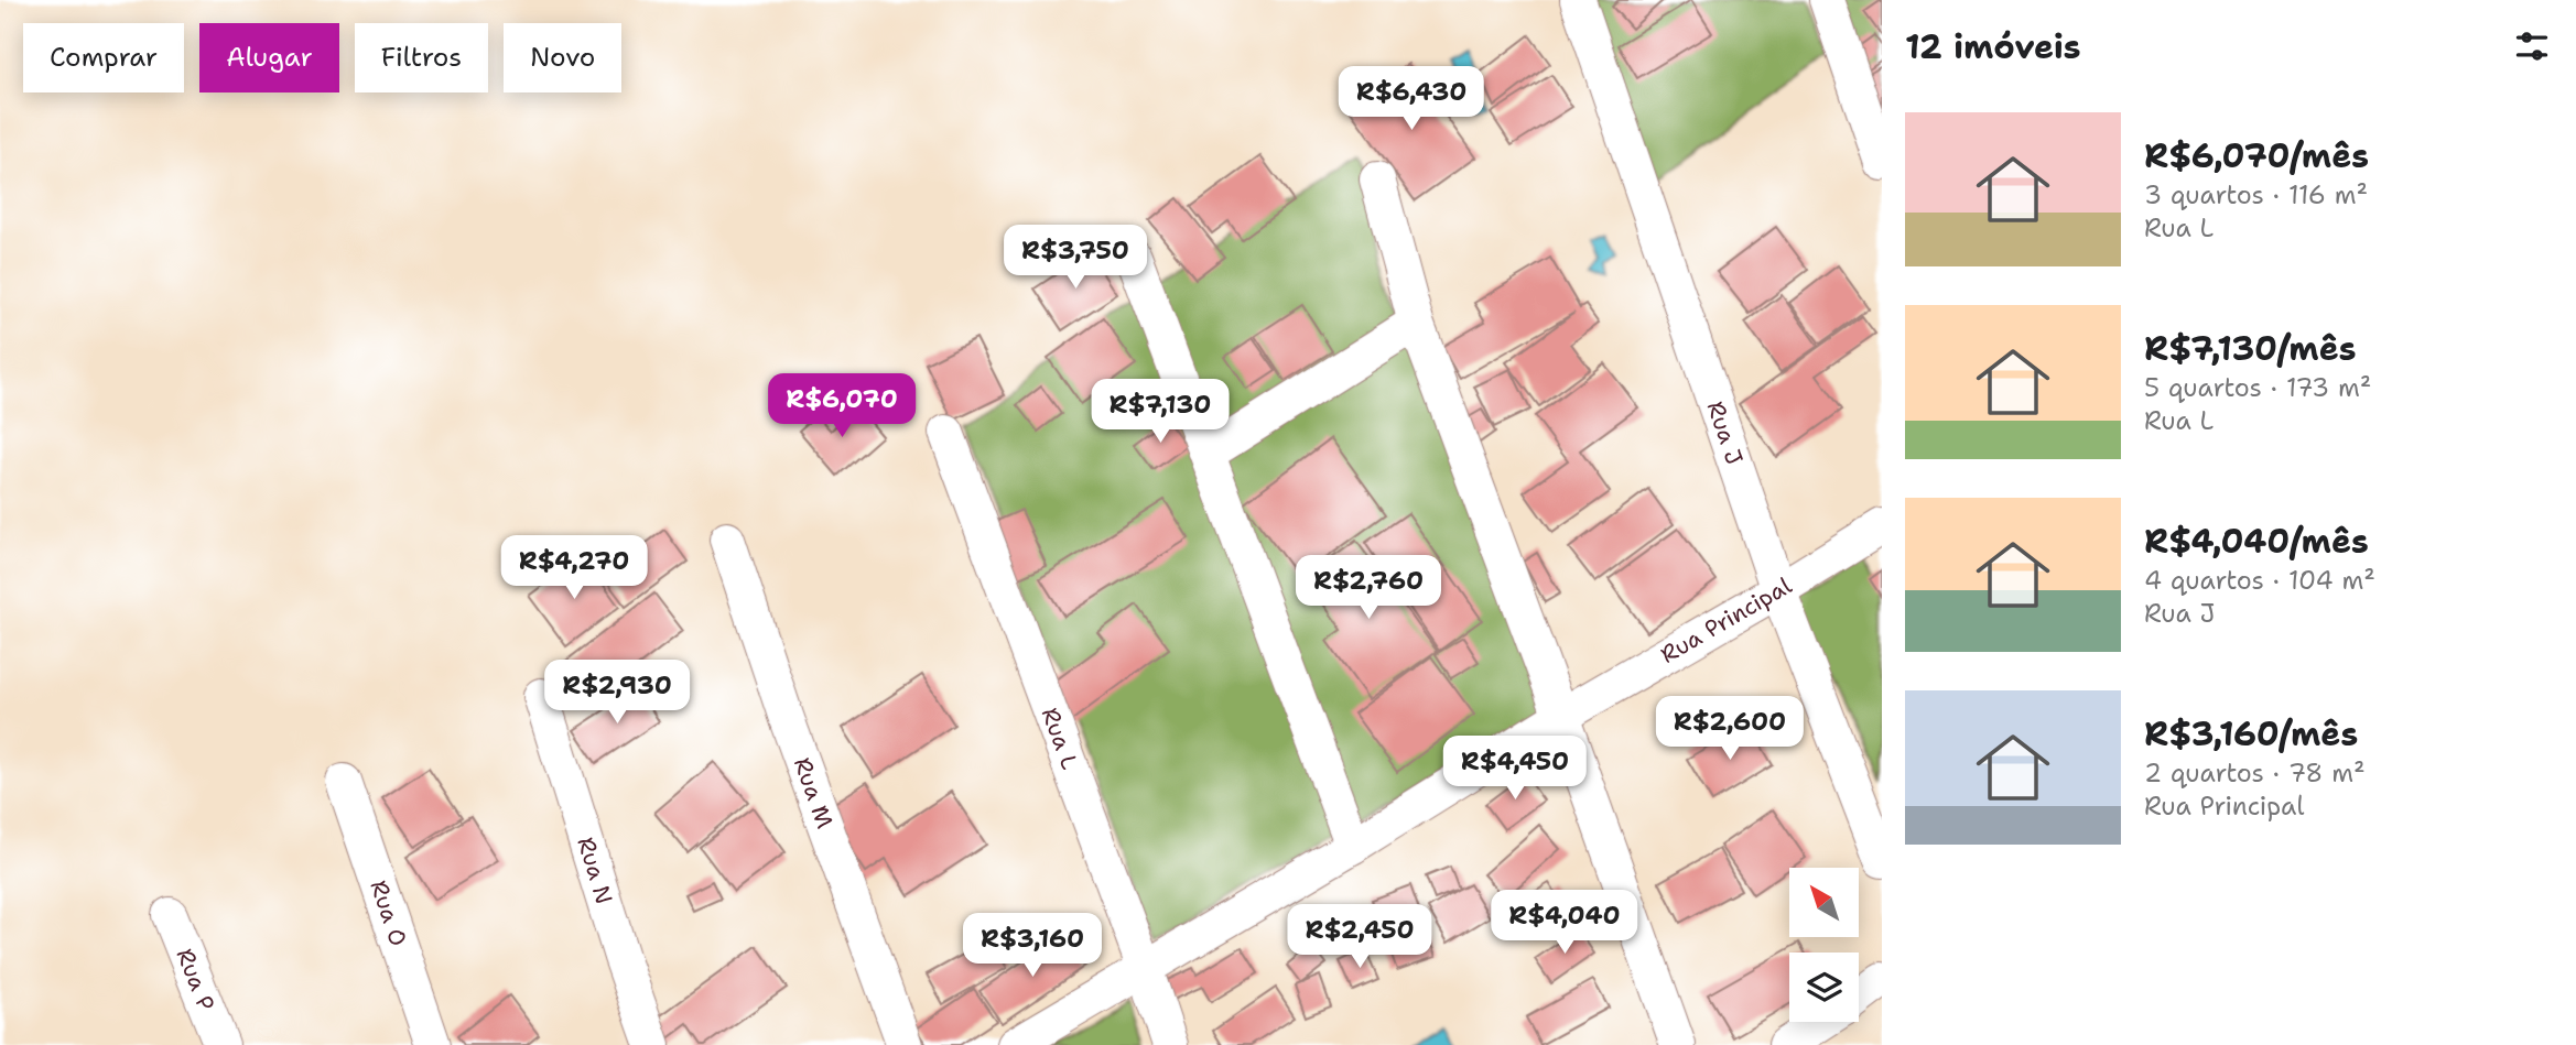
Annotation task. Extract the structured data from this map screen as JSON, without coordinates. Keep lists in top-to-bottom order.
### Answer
{
  "streets": {
    "street": [
      "Rua J",
      "Rua Principal",
      "Rua L",
      "Rua M",
      "Rua N",
      "Rua O",
      "Rua P"
    ]
  },
  "crossings": [
    ["Rua J", "Rua Principal"],
    ["Rua Principal", "Rua L"]
  ],
  "north": "top left",
  "page": {
    "heading": "12 imóveis",
    "chip": [
      "Comprar",
      "Alugar",
      "Filtros",
      "Novo"
    ],
    "price": [
      "R$6,430",
      "R$3,750",
      "R$6,070",
      "R$7,130",
      "R$4,270",
      "R$2,760",
      "R$2,930",
      "R$2,600",
      "R$4,450",
      "R$4,040",
      "R$2,450",
      "R$3,160"
    ],
    "list": [
      {
        "name": "R$6,070/mês",
        "note": "3 quartos · 116 m² · Rua L"
      },
      {
        "name": "R$7,130/mês",
        "note": "5 quartos · 173 m² · Rua L"
      },
      {
        "name": "R$4,040/mês",
        "note": "4 quartos · 104 m² · Rua J"
      },
      {
        "name": "R$3,160/mês",
        "note": "2 quartos · 78 m² · Rua Principal"
      }
    ]
  }
}
